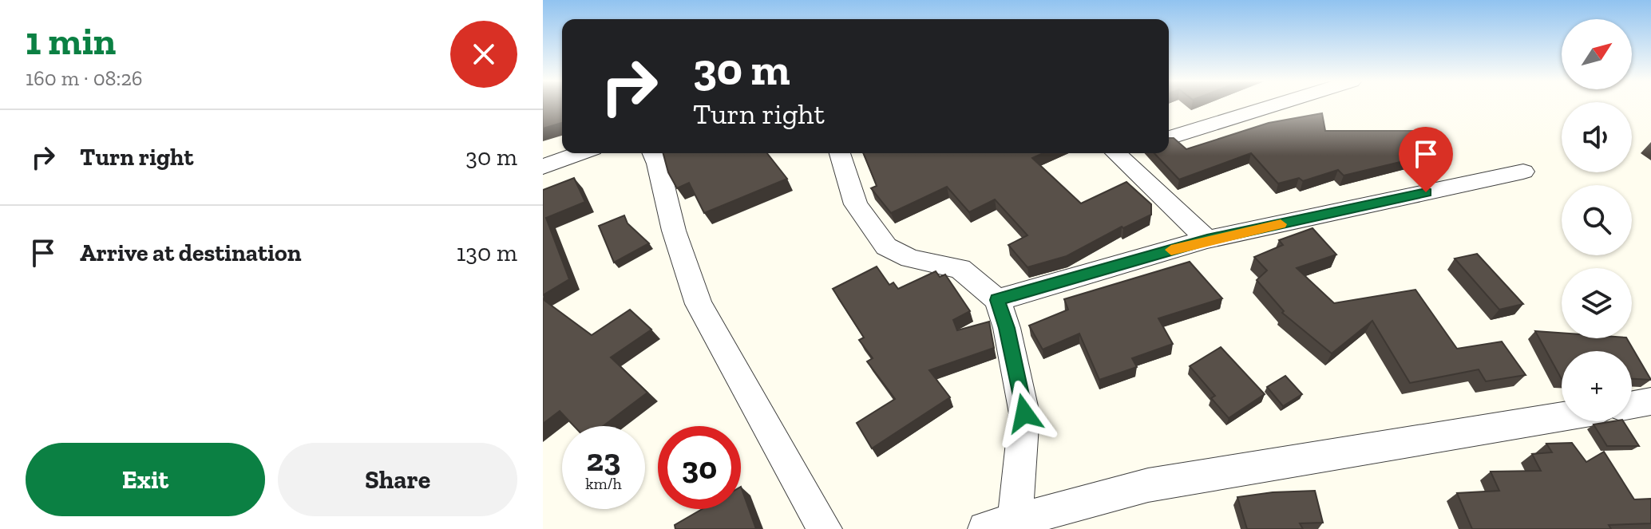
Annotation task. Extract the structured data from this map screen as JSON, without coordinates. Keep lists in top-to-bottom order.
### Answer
{
  "north": "top right",
  "page": {
    "heading": ["1 min", "160 m · 08:26"],
    "map_buttons": "+",
    "turn": ["30 m", "Turn right"],
    "list": [
      {
        "name": "Turn right",
        "value": "30 m"
      },
      {
        "name": "Arrive at destination",
        "value": "130 m"
      }
    ],
    "speed": "23 km/h",
    "limit": "30",
    "buttons": ["Exit", "Share"]
  }
}
